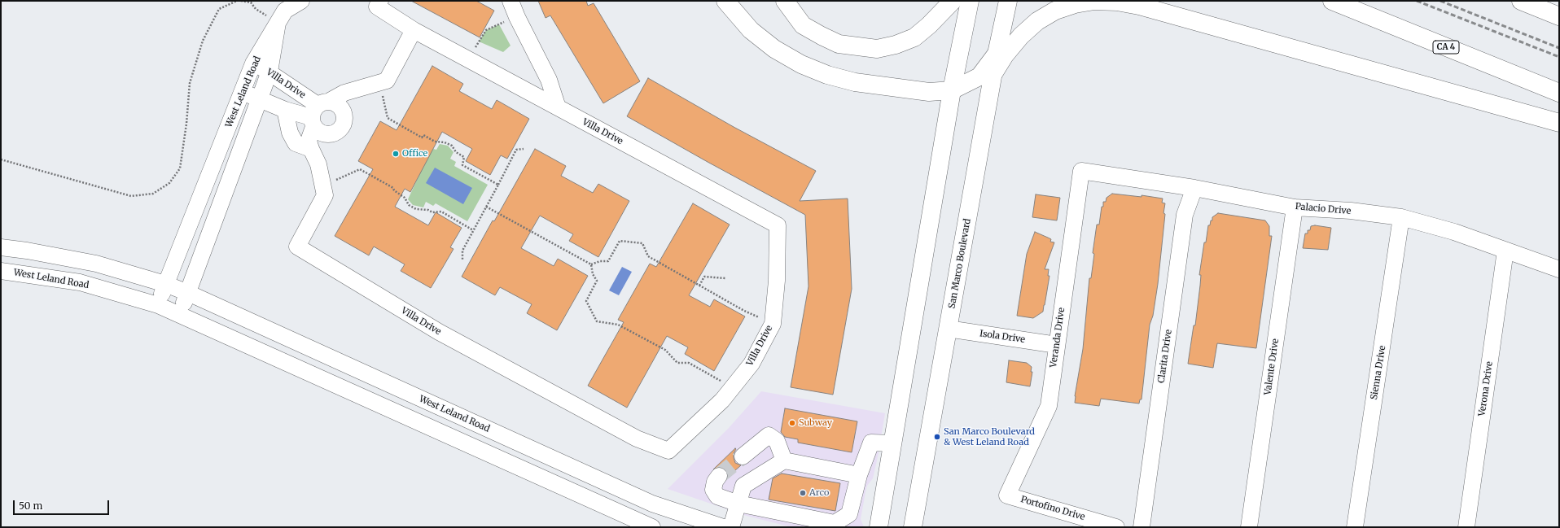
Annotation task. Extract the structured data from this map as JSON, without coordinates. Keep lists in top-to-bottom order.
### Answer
{
  "streets": {
    "main road": ["CA 4", "San Marco Boulevard"],
    "street": [
      "Villa Drive",
      "West Leland Road",
      "Palacio Drive",
      "Isola Drive",
      "Veranda Drive",
      "Clarita Drive",
      "Valente Drive",
      "Sienna Drive",
      "Verona Drive",
      "Portofino Drive"
    ]
  },
  "crossings": [
    ["Villa Drive", "West Leland Road"],
    ["Palacio Drive", "Veranda Drive"],
    ["Palacio Drive", "Clarita Drive"],
    ["Palacio Drive", "Valente Drive"],
    ["Palacio Drive", "Sienna Drive"],
    ["Palacio Drive", "Verona Drive"],
    ["San Marco Boulevard", "Isola Drive"],
    ["Isola Drive", "Veranda Drive"],
    ["Veranda Drive", "Portofino Drive"]
  ],
  "places": [
    "Office",
    "Subway",
    "San Marco Boulevard & West Leland Road",
    "Arco"
  ],
  "scale_bar": "50 m"
}
